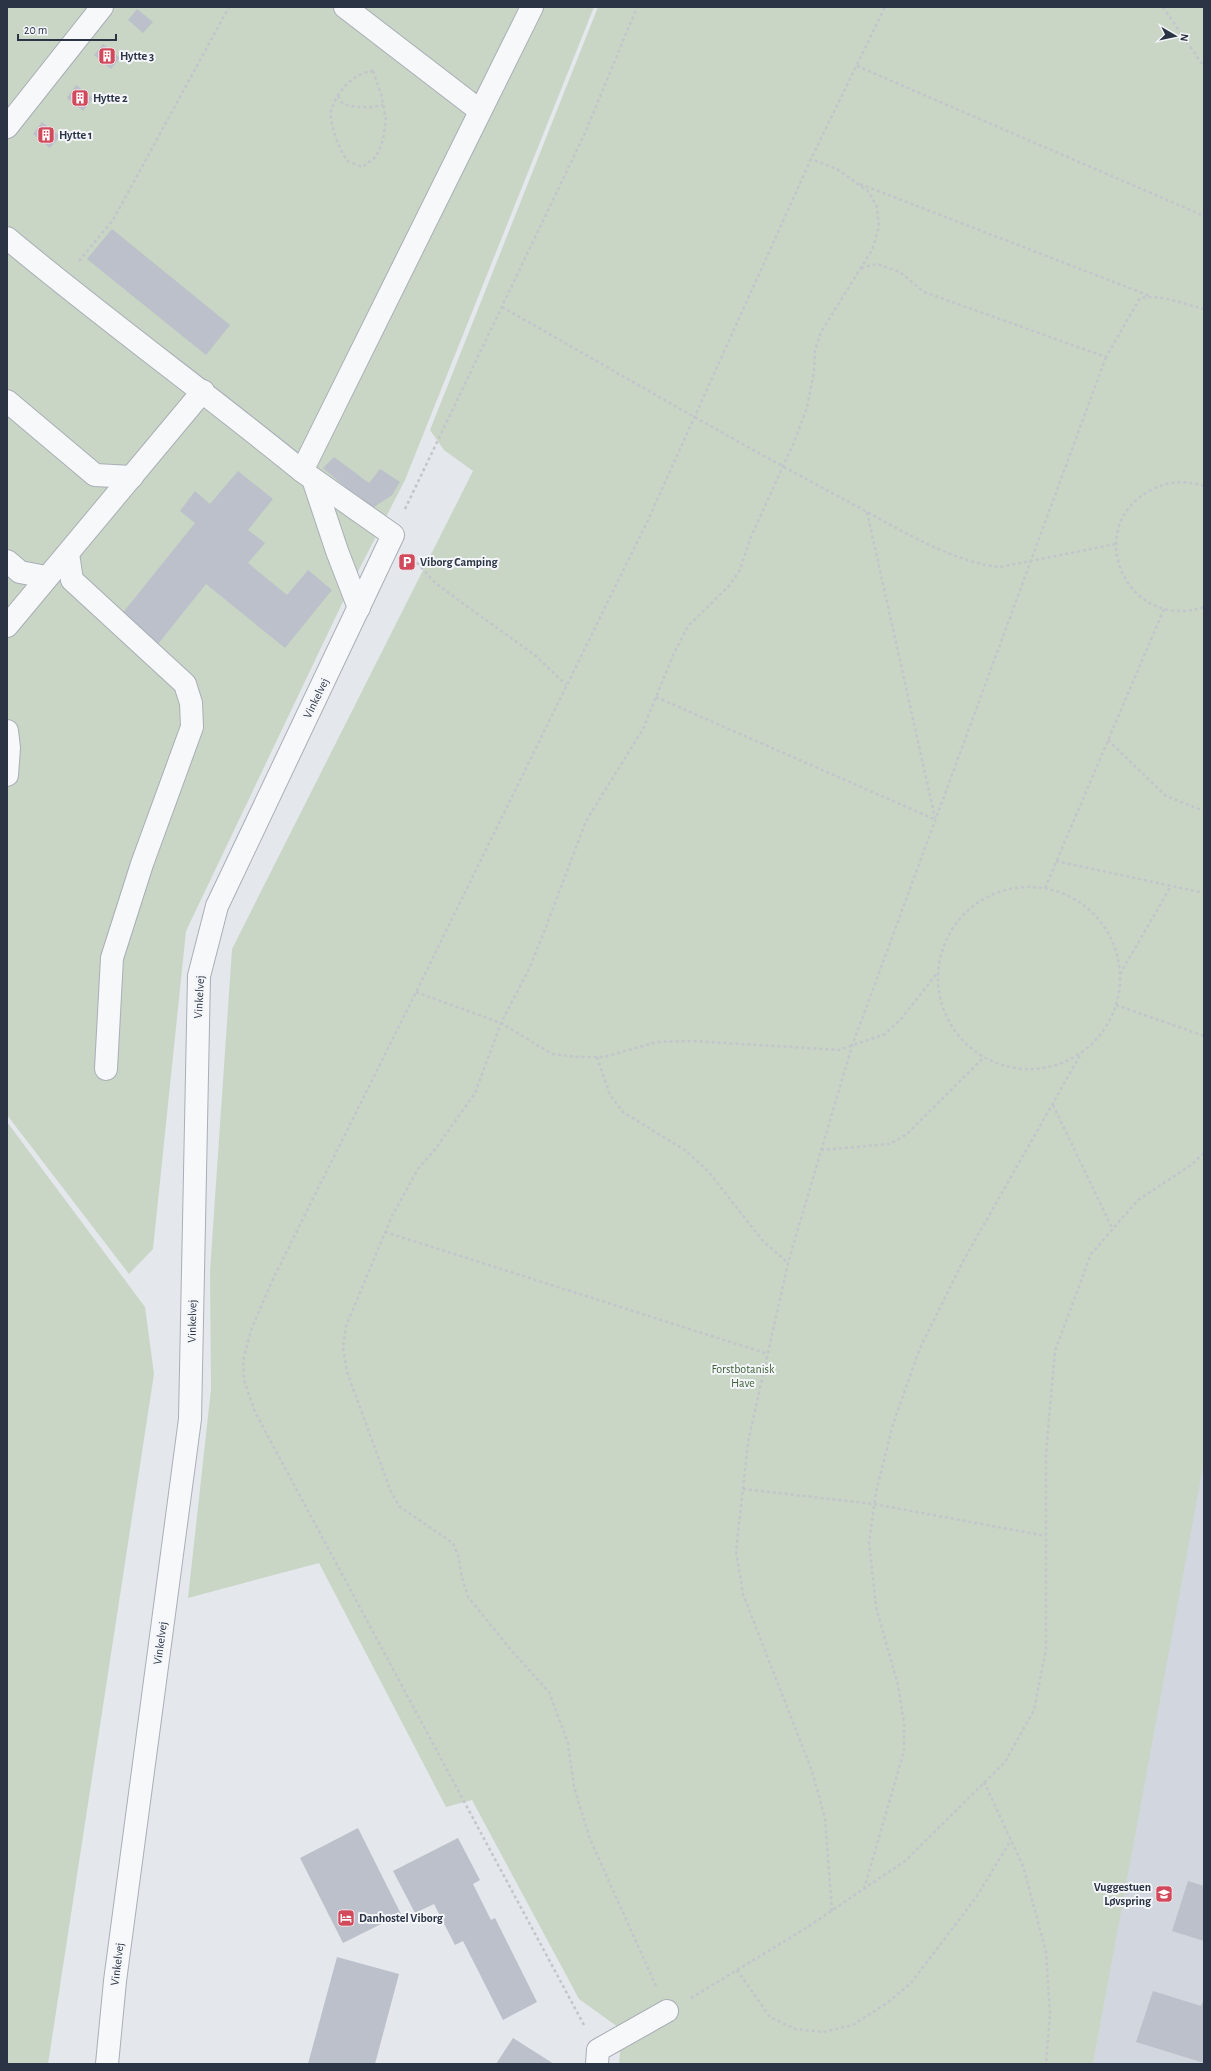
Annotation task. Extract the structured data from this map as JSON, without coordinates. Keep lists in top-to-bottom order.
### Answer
{
  "streets": {
    "street": ["Vinkelvej"]
  },
  "parks": ["Forstbotanisk Have"],
  "places": {
    "building": ["Hytte 3", "Hytte 2", "Hytte 1"],
    "parking": ["Viborg Camping"],
    "school or university": ["Vuggestuen Løvspring"],
    "hotel": ["Danhostel Viborg"]
  },
  "scale_bar": "20 m",
  "north": "right"
}
